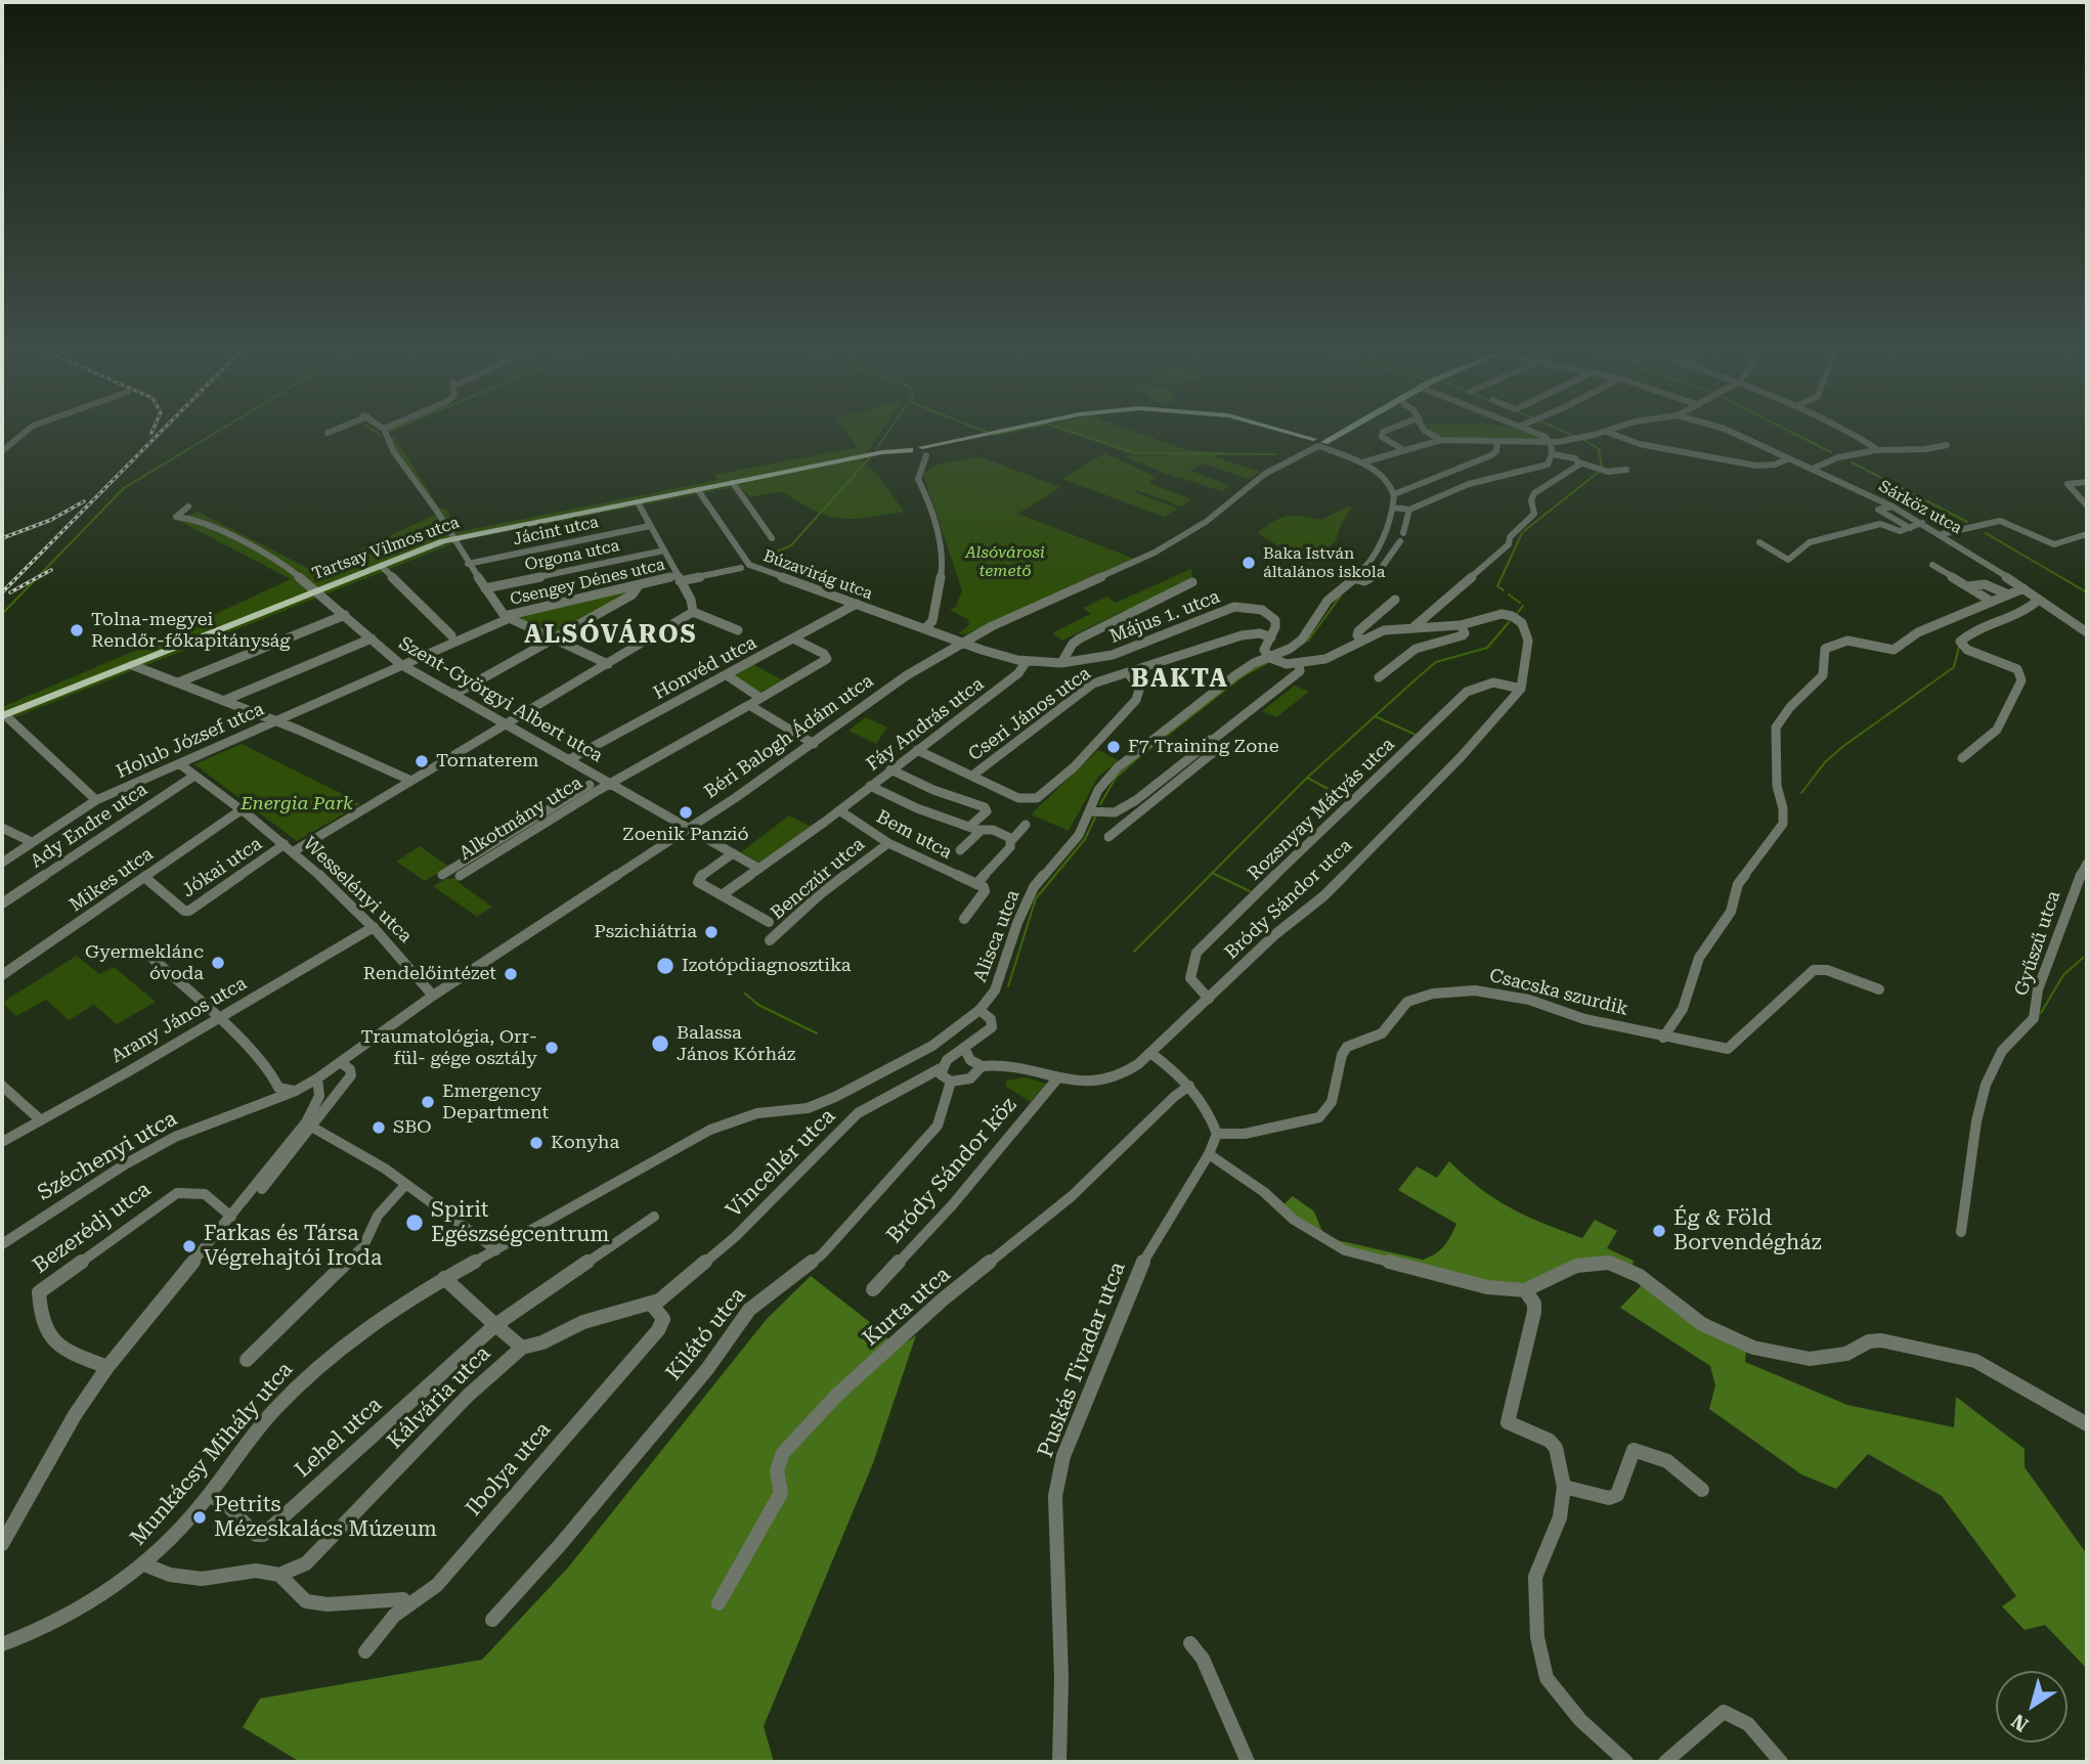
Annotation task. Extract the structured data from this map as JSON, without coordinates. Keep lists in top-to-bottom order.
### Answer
{
  "streets": {
    "main road": ["Tartsay Vilmos utca"],
    "street": [
      "Sárköz utca",
      "Jácint utca",
      "Orgona utca",
      "Búzavirág utca",
      "Csengey Dénes utca",
      "Május 1. utca",
      "Honvéd utca",
      "Szent-Györgyi Albert utca",
      "Cseri János utca",
      "Fáy András utca",
      "Béri Balogh Ádám utca",
      "Holub József utca",
      "Rozsnyay Mátyás utca",
      "Alkotmány utca",
      "Ady Endre utca",
      "Bem utca",
      "Jókai utca",
      "Benczúr utca",
      "Mikes utca",
      "Wesselényi utca",
      "Bródy Sándor utca",
      "Alisca utca",
      "Gyűszű utca",
      "Csacska szurdik",
      "Arany János utca",
      "Széchenyi utca",
      "Vincellér utca",
      "Bródy Sándor köz",
      "Bezerédj utca",
      "Kurta utca",
      "Kilátó utca",
      "Puskás Tivadar utca",
      "Kálvária utca",
      "Lehel utca",
      "Munkácsy Mihály utca",
      "Ibolya utca"
    ]
  },
  "crossings": [
    ["Tartsay Vilmos utca", "Búzavirág utca"],
    ["Tartsay Vilmos utca", "Szent-Györgyi Albert utca"],
    ["Búzavirág utca", "Május 1. utca"],
    ["Búzavirág utca", "Honvéd utca"],
    ["Búzavirág utca", "Béri Balogh Ádám utca"],
    ["Csengey Dénes utca", "Szent-Györgyi Albert utca"],
    ["Csengey Dénes utca", "Holub József utca"],
    ["Május 1. utca", "Cseri János utca"],
    ["Május 1. utca", "Fáy András utca"],
    ["Május 1. utca", "Béri Balogh Ádám utca"],
    ["Május 1. utca", "Alisca utca"],
    ["Honvéd utca", "Szent-Györgyi Albert utca"],
    ["Szent-Györgyi Albert utca", "Fáy András utca"],
    ["Szent-Györgyi Albert utca", "Béri Balogh Ádám utca"],
    ["Szent-Györgyi Albert utca", "Holub József utca"],
    ["Szent-Györgyi Albert utca", "Alkotmány utca"],
    ["Fáy András utca", "Bem utca"],
    ["Béri Balogh Ádám utca", "Wesselényi utca"],
    ["Béri Balogh Ádám utca", "Széchenyi utca"],
    ["Holub József utca", "Wesselényi utca"],
    ["Rozsnyay Mátyás utca", "Bródy Sándor utca"],
    ["Ady Endre utca", "Wesselényi utca"],
    ["Bem utca", "Benczúr utca"],
    ["Jókai utca", "Mikes utca"],
    ["Jókai utca", "Wesselényi utca"],
    ["Mikes utca", "Wesselényi utca"],
    ["Wesselényi utca", "Arany János utca"],
    ["Bródy Sándor utca", "Bródy Sándor köz"],
    ["Alisca utca", "Vincellér utca"],
    ["Alisca utca", "Munkácsy Mihály utca"],
    ["Csacska szurdik", "Puskás Tivadar utca"],
    ["Vincellér utca", "Kálvária utca"],
    ["Vincellér utca", "Munkácsy Mihály utca"],
    ["Vincellér utca", "Ibolya utca"],
    ["Kálvária utca", "Ibolya utca"],
    ["Lehel utca", "Munkácsy Mihály utca"]
  ],
  "districts": ["ALSÓVÁROS", "BAKTA"],
  "parks": ["Alsóvárosi temető", "Energia Park"],
  "places": [
    "Baka István általános iskola",
    "Tolna-megyei Rendőr-főkapitányság",
    "F7 Training Zone",
    "Tornaterem",
    "Zoenik Panzió",
    "Pszichiátria",
    "Gyermeklánc óvoda",
    "Izotópdiagnosztika",
    "Rendelőintézet",
    "Balassa János Kórház",
    "Traumatológia, Orr- fül- gége osztály",
    "Emergency Department",
    "SBO",
    "Konyha",
    "Spirit Egészségcentrum",
    "Ég & Föld Borvendégház",
    "Farkas és Társa Végrehajtói Iroda",
    "Petrits Mézeskalács Múzeum"
  ],
  "north": "bottom left"
}
